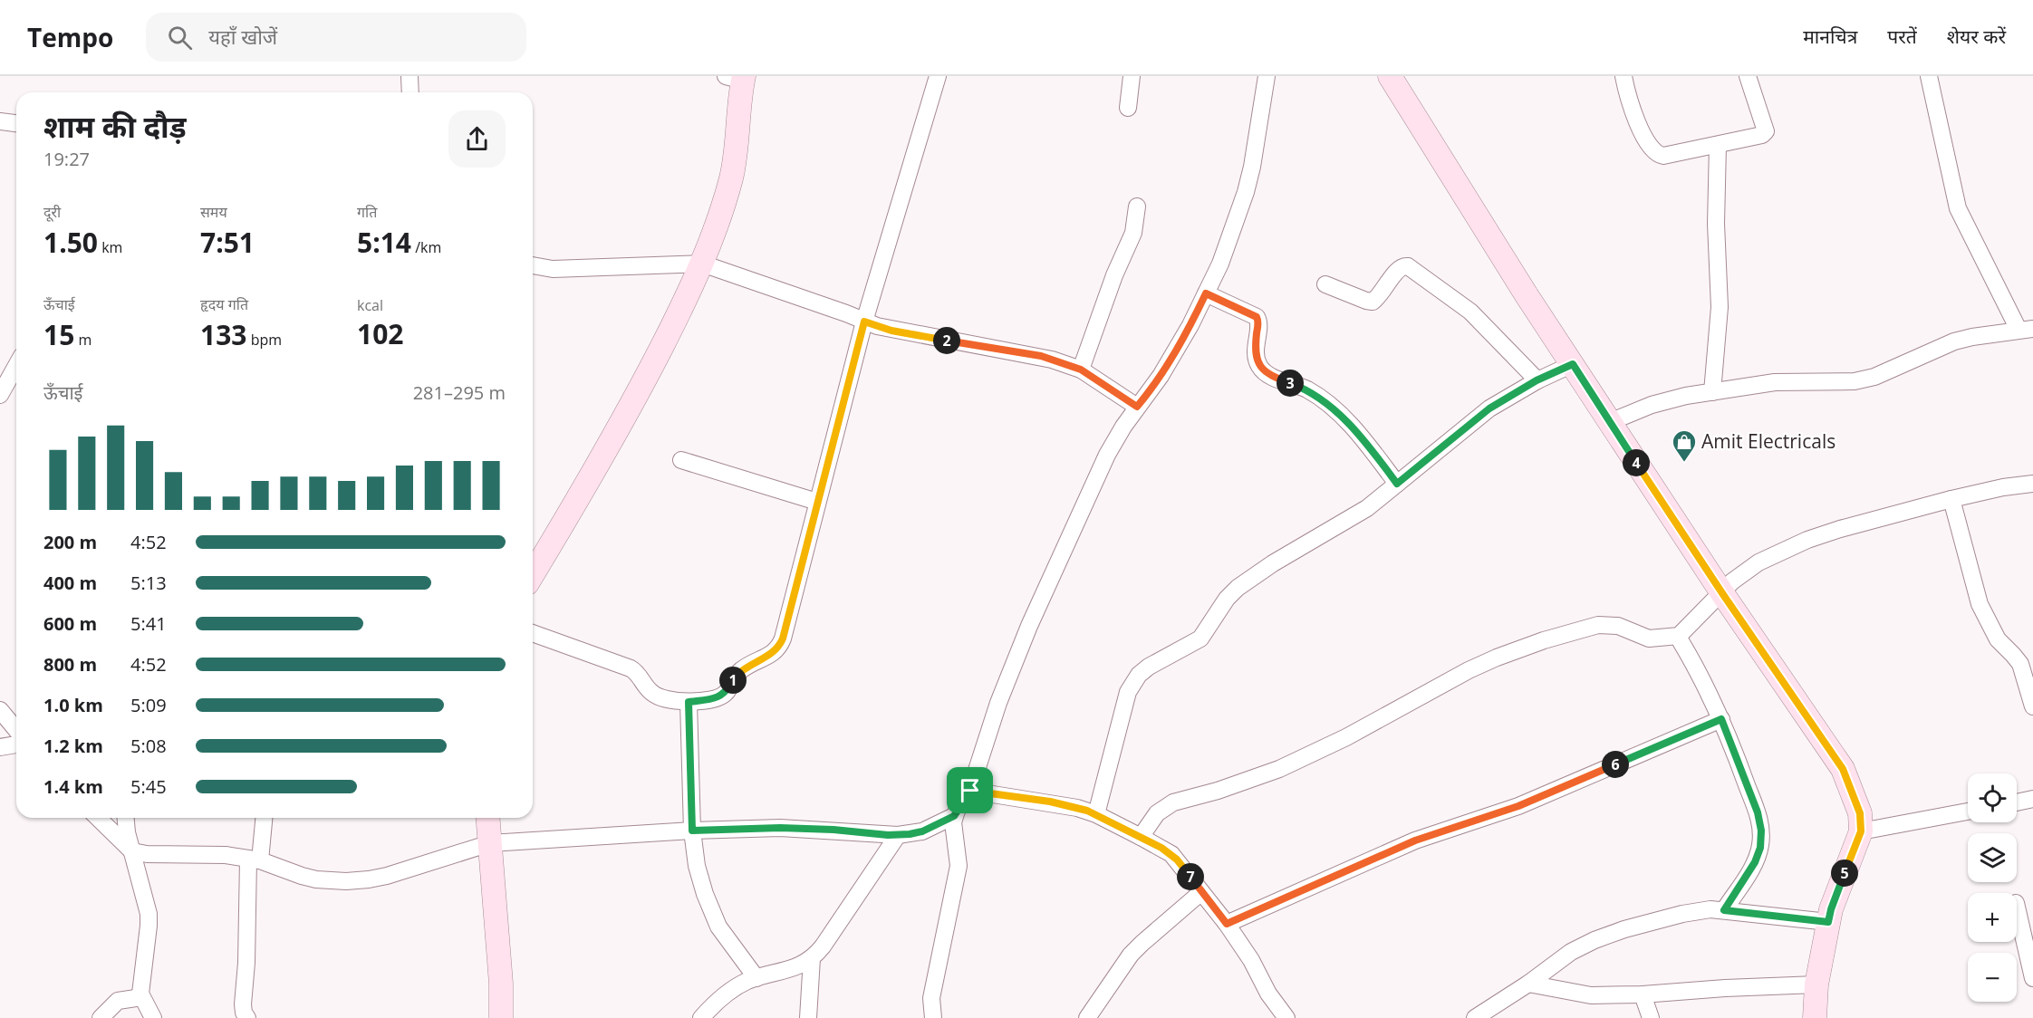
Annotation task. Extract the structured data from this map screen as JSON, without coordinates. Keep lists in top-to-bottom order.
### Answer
{
  "places": {
    "shop": ["Amit Electricals"]
  },
  "page": {
    "header": "Tempo",
    "search": "यहाँ खोजें",
    "nav": ["मानचित्र", "परतें", "शेयर करें"],
    "heading": ["शाम की दौड़", "19:27"],
    "stats": [
      ["दूरी", "1.50 km"],
      ["समय", "7:51"],
      ["गति", "5:14 /km"],
      ["ऊँचाई", "15 m"],
      ["हृदय गति", "133 bpm"],
      ["kcal", "102"]
    ],
    "pins": [
      "2",
      "3",
      "4",
      "1",
      "6",
      "5",
      "7"
    ],
    "chart": ["ऊँचाई", "281–295 m"],
    "list": [
      {
        "name": "200 m",
        "note": "4:52"
      },
      {
        "name": "400 m",
        "note": "5:13"
      },
      {
        "name": "600 m",
        "note": "5:41"
      },
      {
        "name": "800 m",
        "note": "4:52"
      },
      {
        "name": "1.0 km",
        "note": "5:09"
      },
      {
        "name": "1.2 km",
        "note": "5:08"
      },
      {
        "name": "1.4 km",
        "note": "5:45"
      }
    ],
    "map_buttons": ["+", "−"]
  }
}
